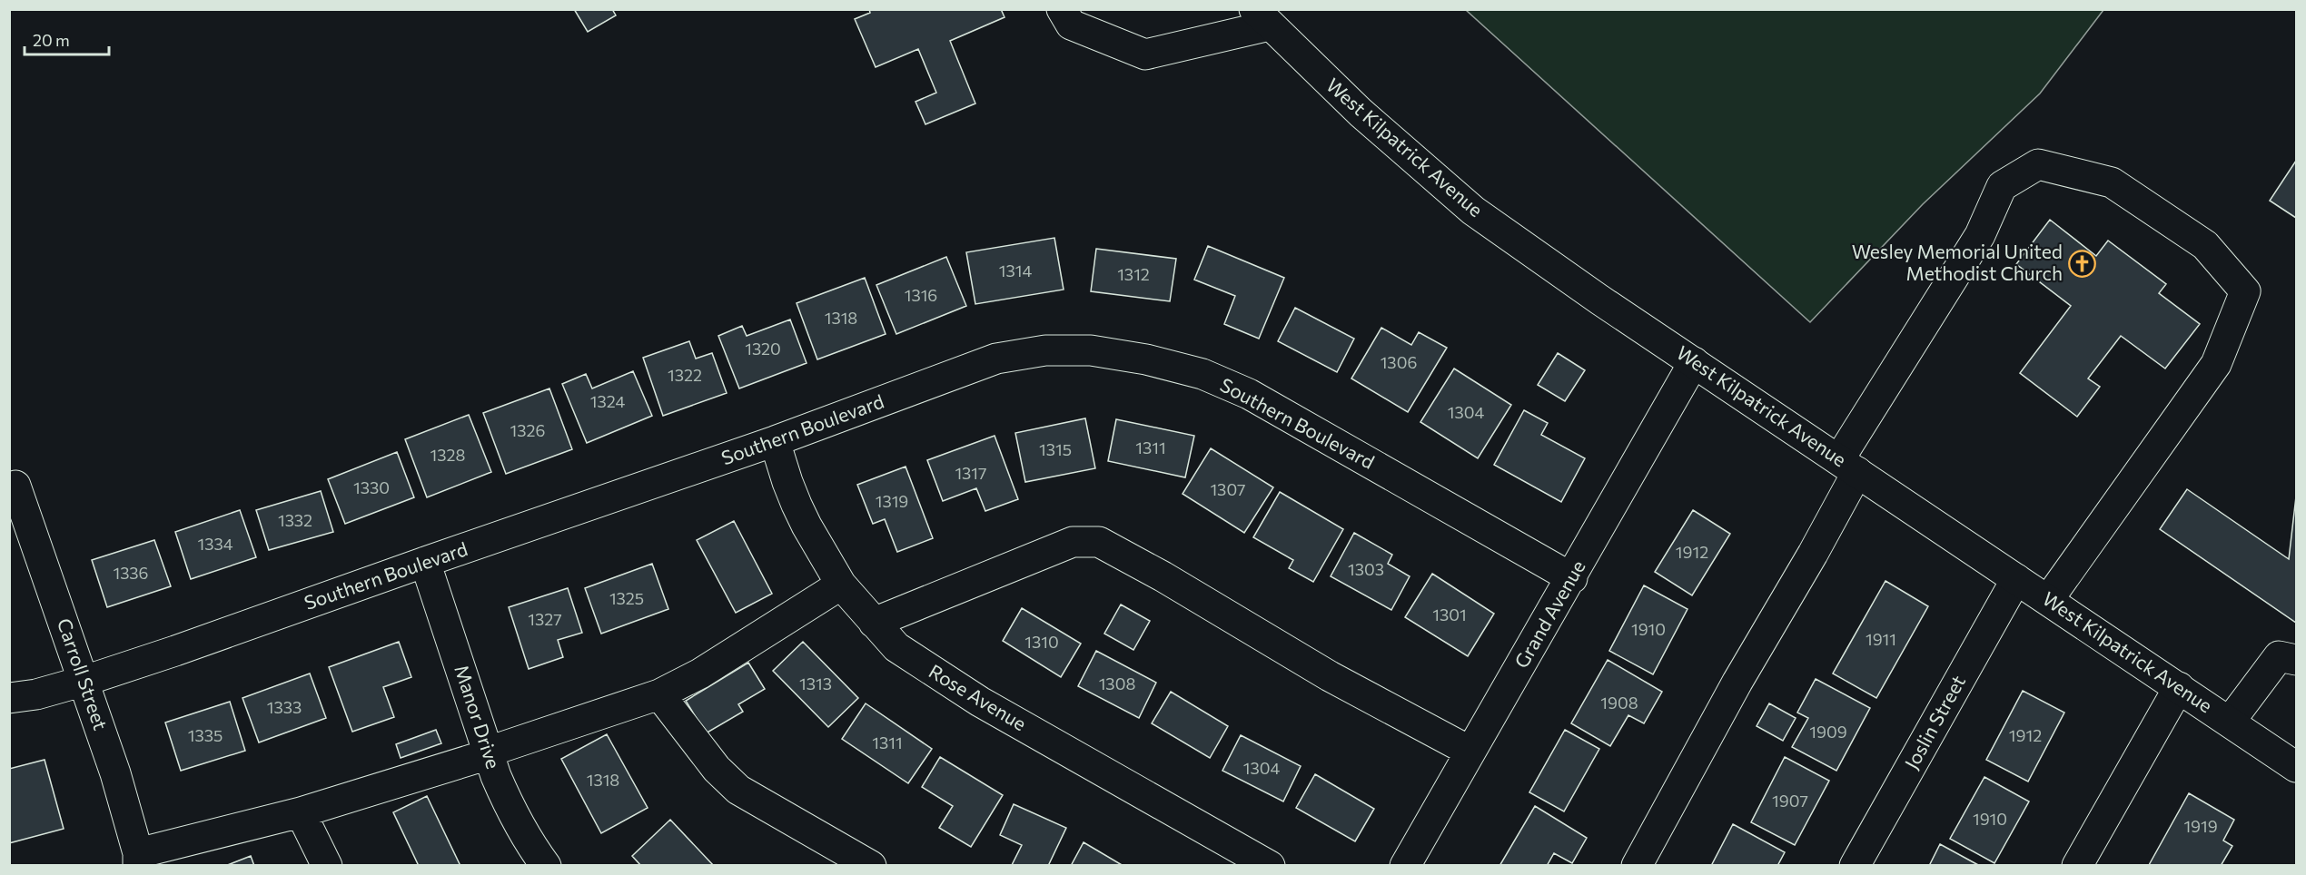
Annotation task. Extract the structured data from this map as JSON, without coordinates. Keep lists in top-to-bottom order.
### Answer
{
  "streets": {
    "street": [
      "West Kilpatrick Avenue",
      "Southern Boulevard",
      "Grand Avenue",
      "Carroll Street",
      "Rose Avenue",
      "Manor Drive",
      "Joslin Street"
    ]
  },
  "crossings": [
    ["West Kilpatrick Avenue", "Grand Avenue"],
    ["West Kilpatrick Avenue", "Joslin Street"],
    ["Southern Boulevard", "Grand Avenue"],
    ["Southern Boulevard", "Carroll Street"],
    ["Southern Boulevard", "Rose Avenue"],
    ["Southern Boulevard", "Manor Drive"]
  ],
  "places": {
    "church": ["Wesley Memorial United Methodist Church"]
  },
  "house_numbers": [
    "1314",
    "1312",
    "1316",
    "1318",
    "1320",
    "1306",
    "1322",
    "1324",
    "1304",
    "1326",
    "1311",
    "1315",
    "1328",
    "1317",
    "1330",
    "1307",
    "1319",
    "1332",
    "1334",
    "1912",
    "1303",
    "1336",
    "1325",
    "1301",
    "1327",
    "1910",
    "1911",
    "1310",
    "1313",
    "1308",
    "1908",
    "1333",
    "1909",
    "1335",
    "1912",
    "1311",
    "1304",
    "1318",
    "1907",
    "1910",
    "1919"
  ],
  "scale_bar": "20 m"
}
